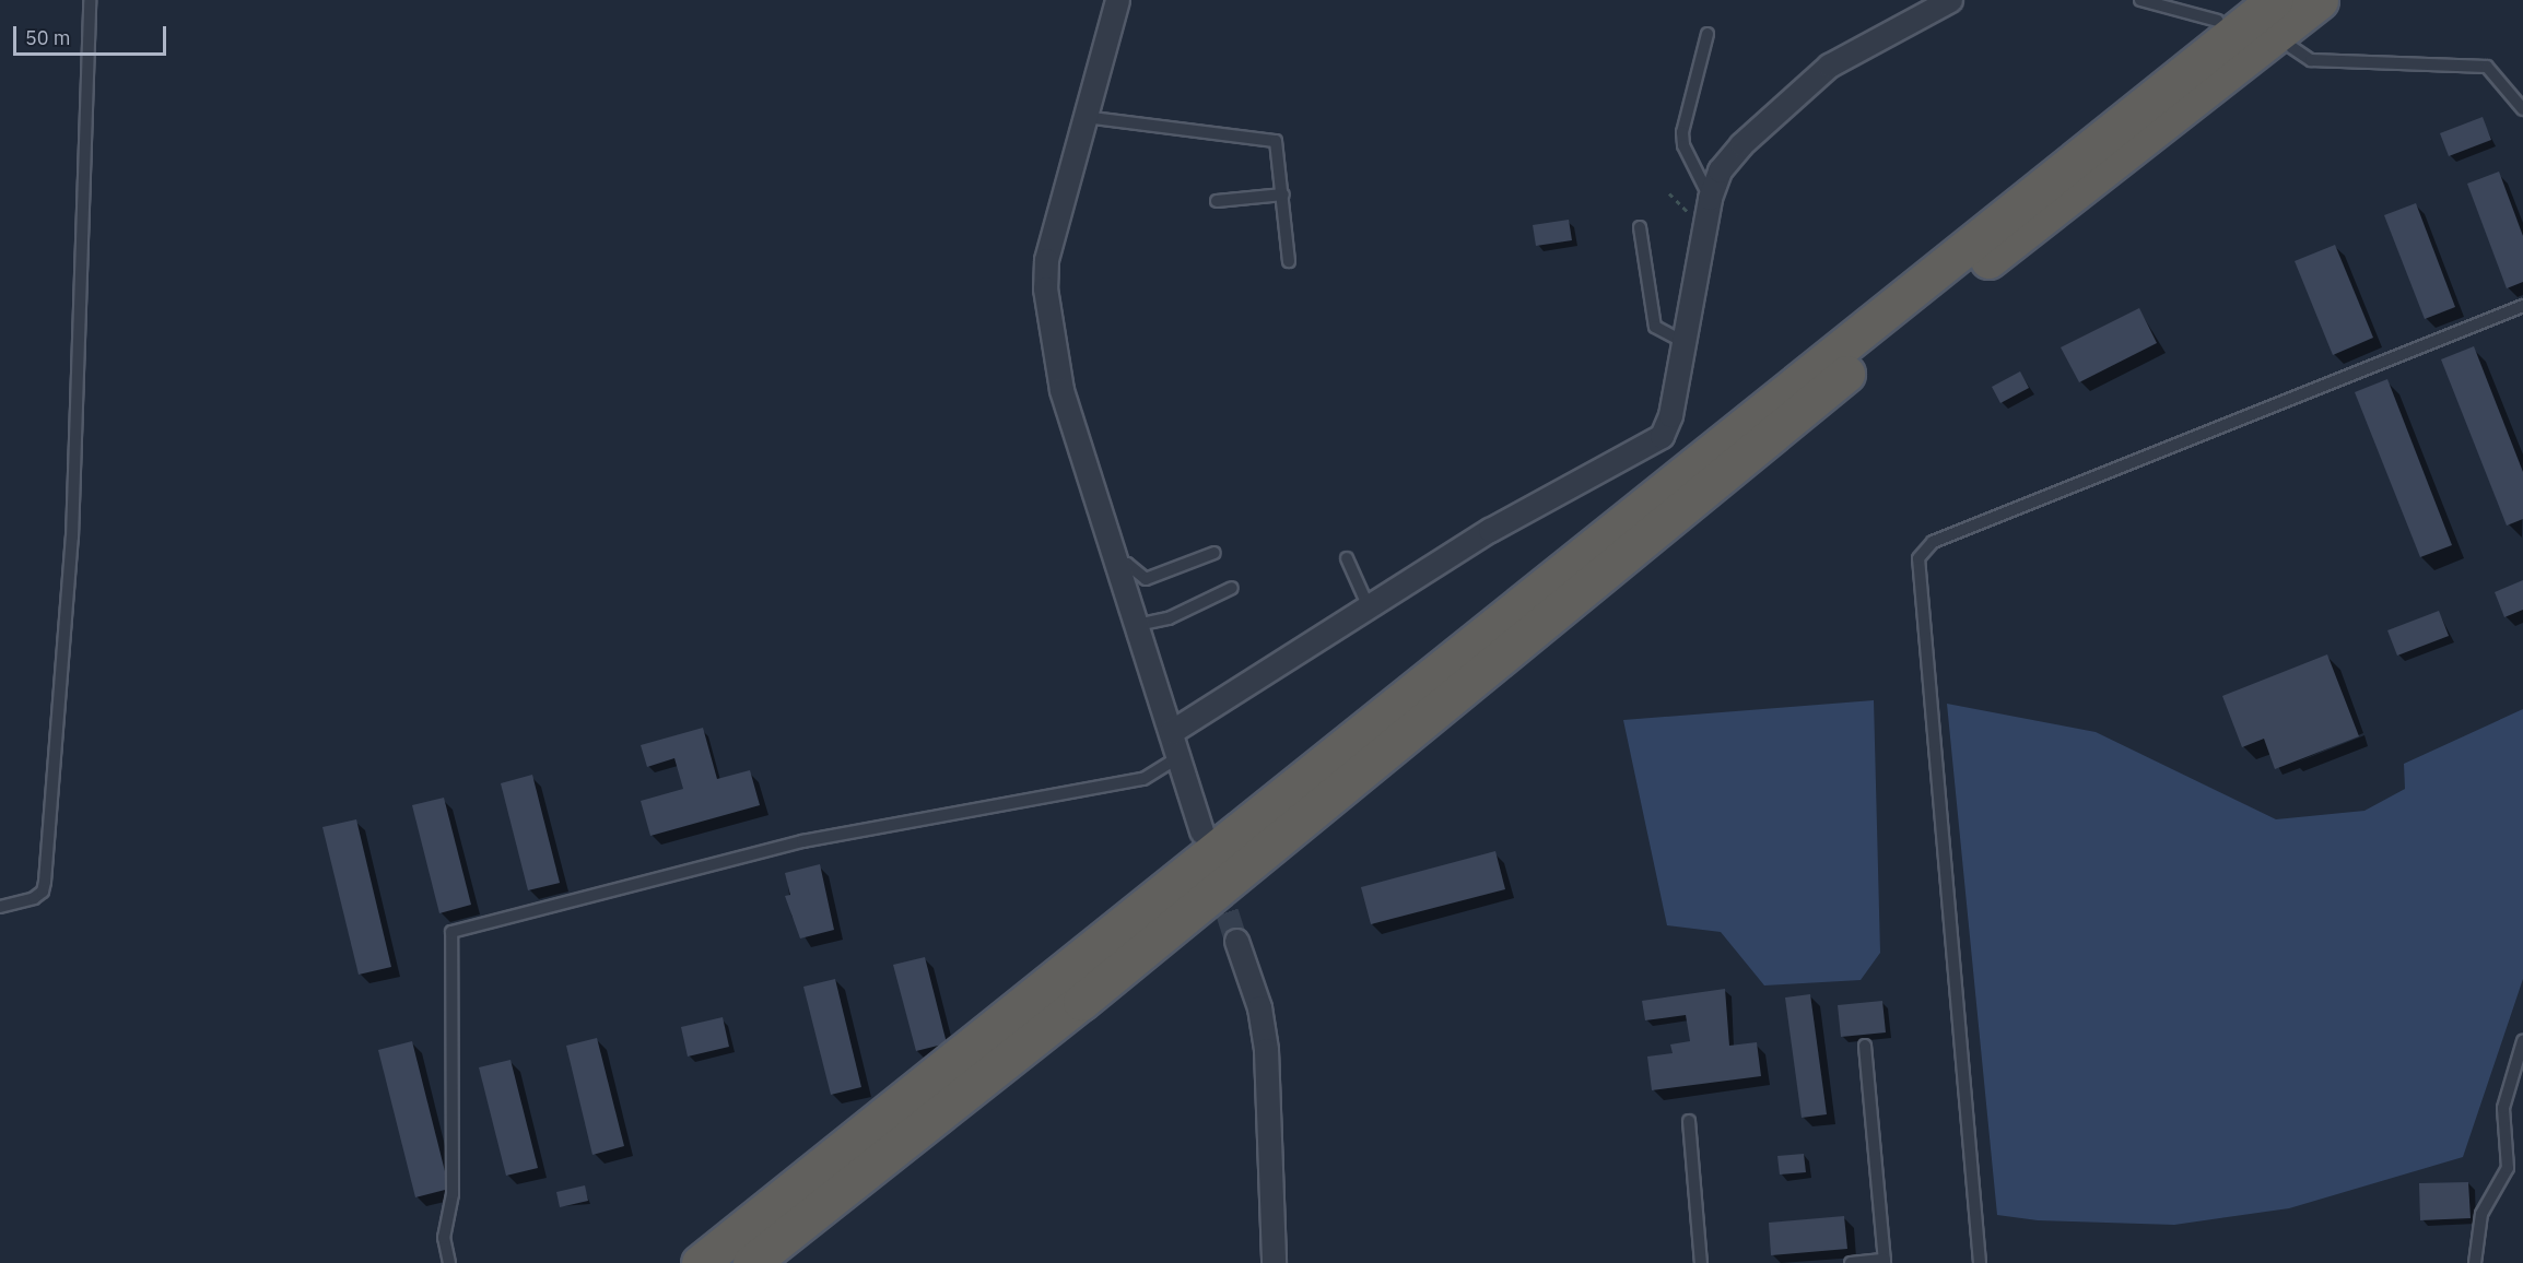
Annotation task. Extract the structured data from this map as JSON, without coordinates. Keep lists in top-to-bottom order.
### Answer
{
  "scale_bar": "50 m"
}
